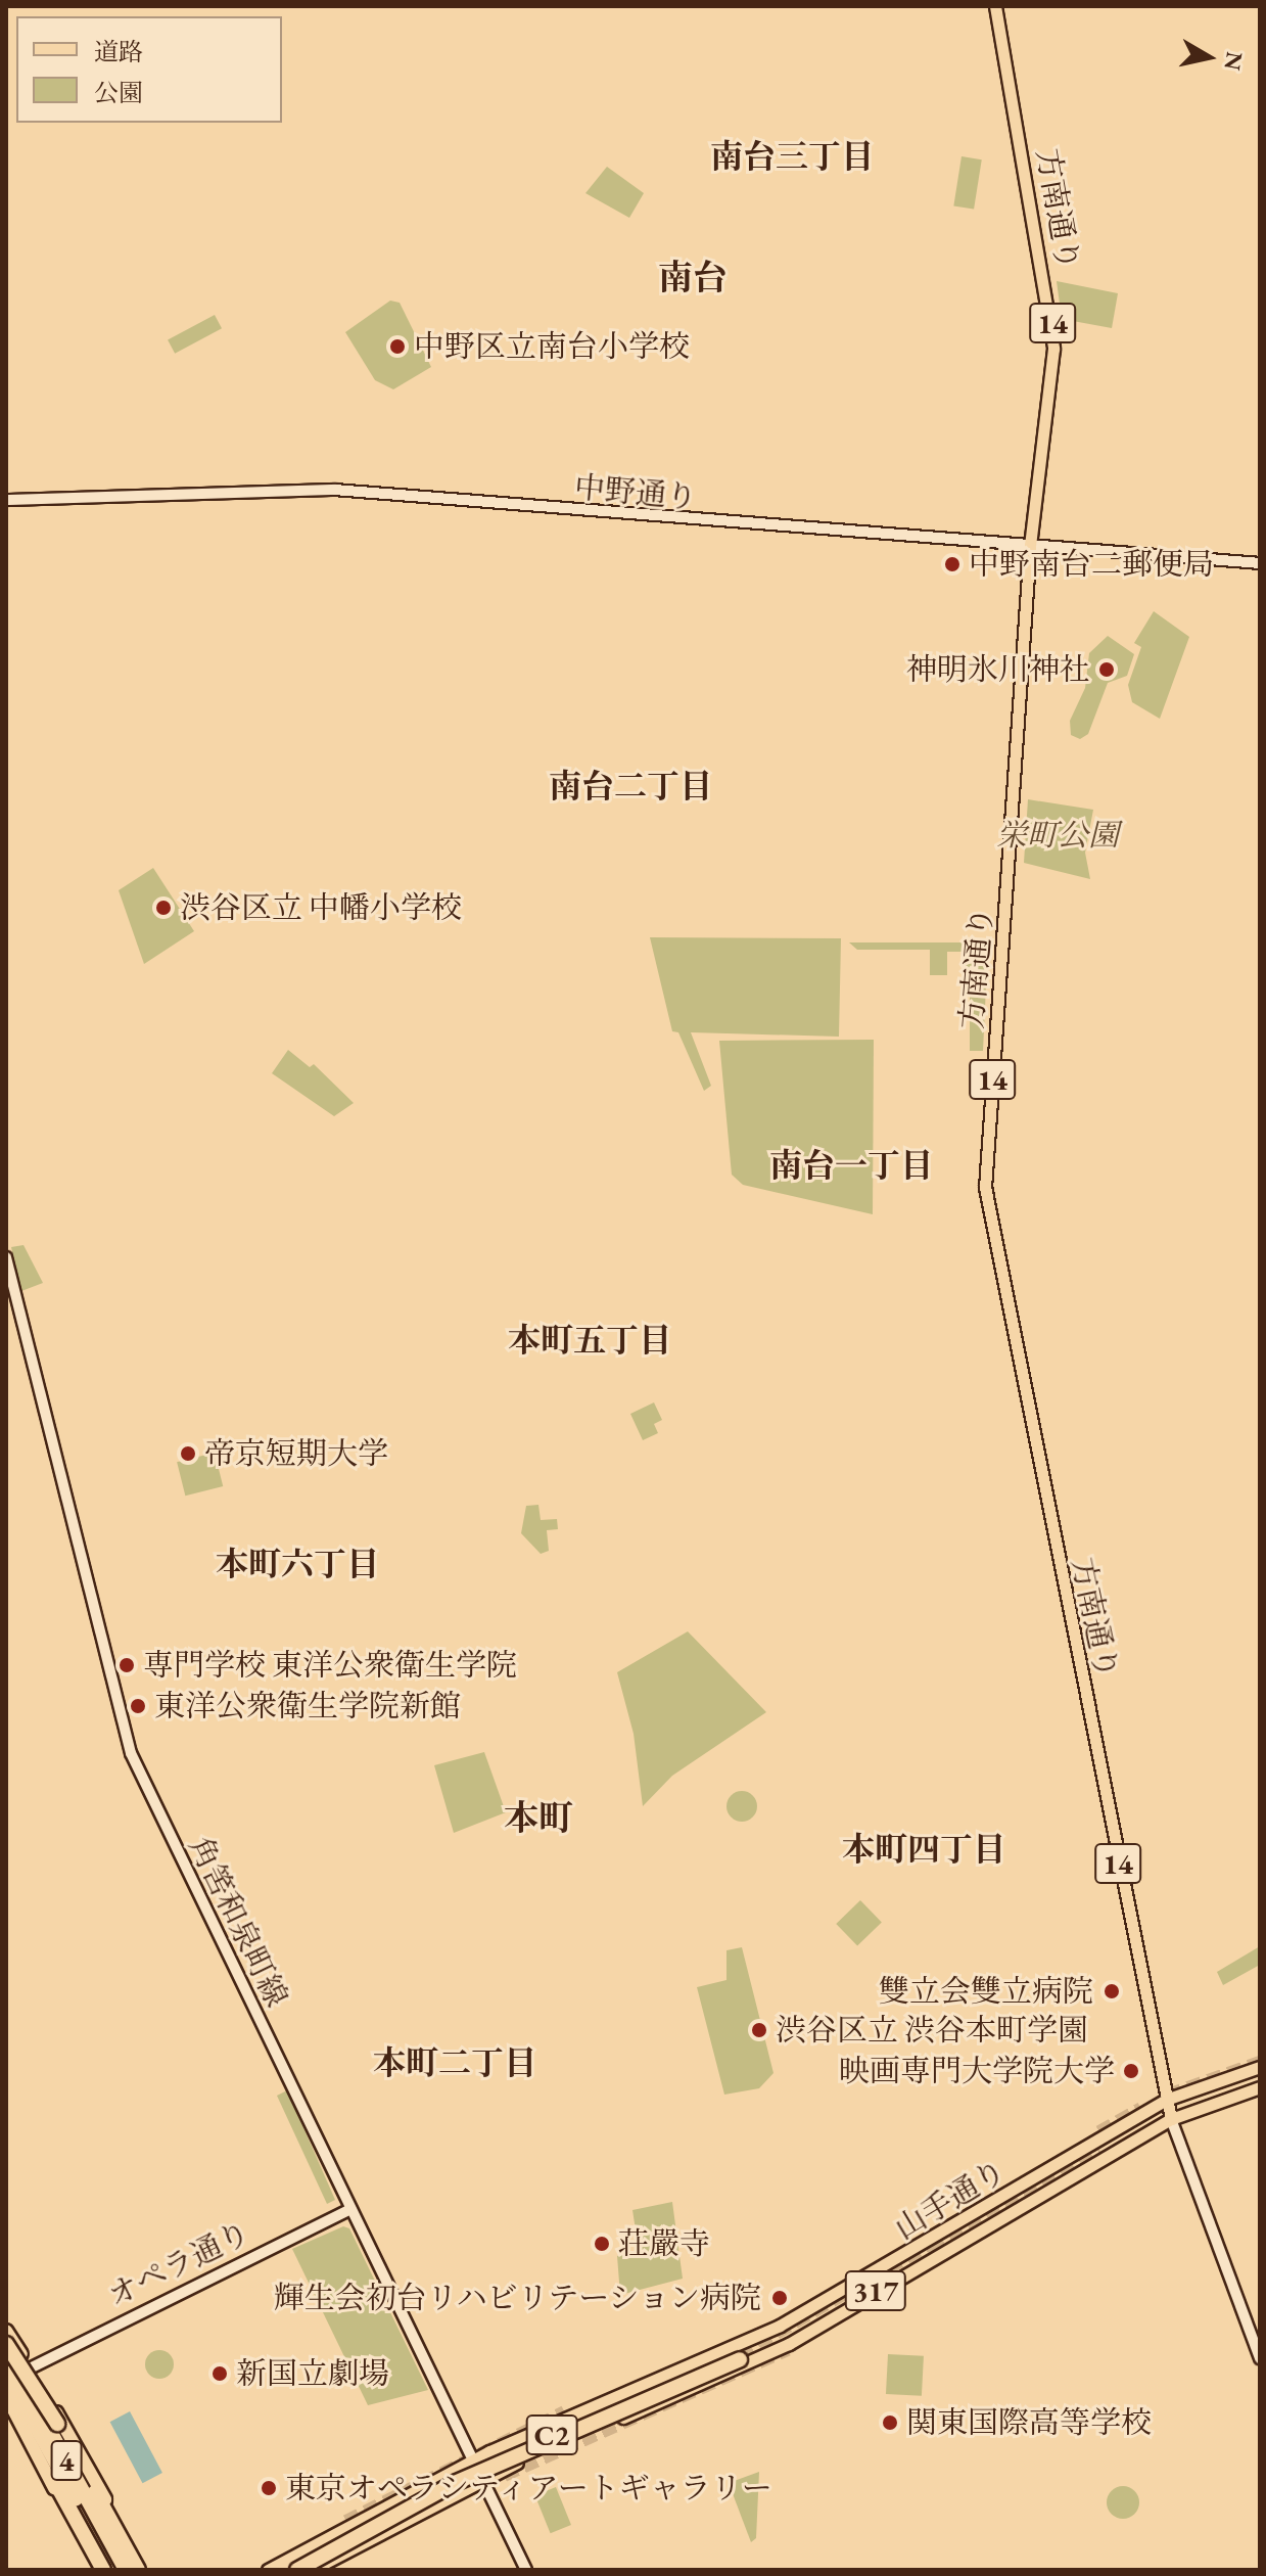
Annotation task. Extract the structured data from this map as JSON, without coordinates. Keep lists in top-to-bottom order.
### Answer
{
  "streets": {
    "highway": ["C2", "4"],
    "main road": [
      "方南通り",
      "14",
      "中野通り",
      "角筈和泉町線",
      "山手通り",
      "オペラ通り",
      "317"
    ]
  },
  "crossings": [
    ["方南通り", "中野通り"],
    ["方南通り", "山手通り"],
    ["角筈和泉町線", "山手通り"],
    ["角筈和泉町線", "オペラ通り"]
  ],
  "districts": [
    "南台三丁目",
    "南台",
    "南台二丁目",
    "南台一丁目",
    "本町五丁目",
    "本町六丁目",
    "本町",
    "本町四丁目",
    "本町二丁目"
  ],
  "parks": ["栄町公園"],
  "places": [
    "中野区立南台小学校",
    "中野南台二郵便局",
    "神明氷川神社",
    "渋谷区立 中幡小学校",
    "帝京短期大学",
    "専門学校 東洋公衆衛生学院",
    "東洋公衆衛生学院新館",
    "雙立会雙立病院",
    "渋谷区立 渋谷本町学園",
    "映画専門大学院大学",
    "荘嚴寺",
    "輝生会初台リハビリテーション病院",
    "新国立劇場",
    "関東国際高等学校",
    "東京オペラシティアートギャラリー"
  ],
  "legend": ["道路", "公園"],
  "north": "right"
}
